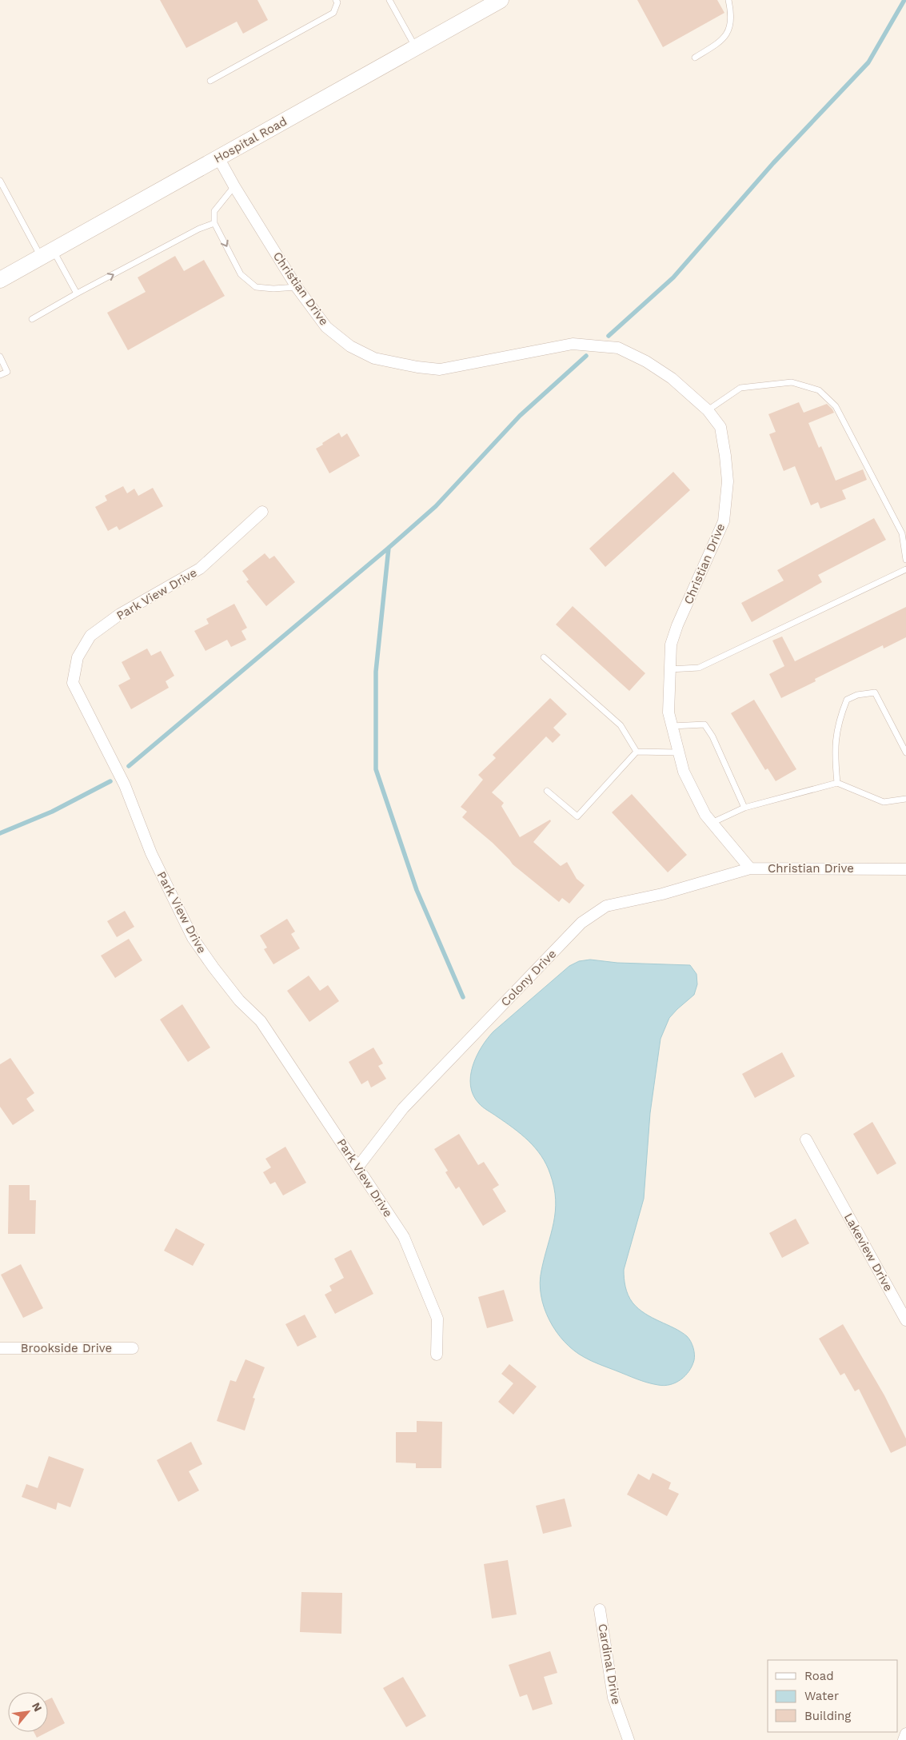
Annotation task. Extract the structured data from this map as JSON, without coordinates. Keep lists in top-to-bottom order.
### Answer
{
  "streets": {
    "street": [
      "Hospital Road",
      "Christian Drive",
      "Park View Drive",
      "Colony Drive",
      "Lakeview Drive",
      "Brookside Drive",
      "Cardinal Drive"
    ]
  },
  "crossings": [
    ["Hospital Road", "Christian Drive"],
    ["Christian Drive", "Colony Drive"],
    ["Park View Drive", "Colony Drive"]
  ],
  "legend": ["Road", "Water", "Building"],
  "north": "top right"
}
